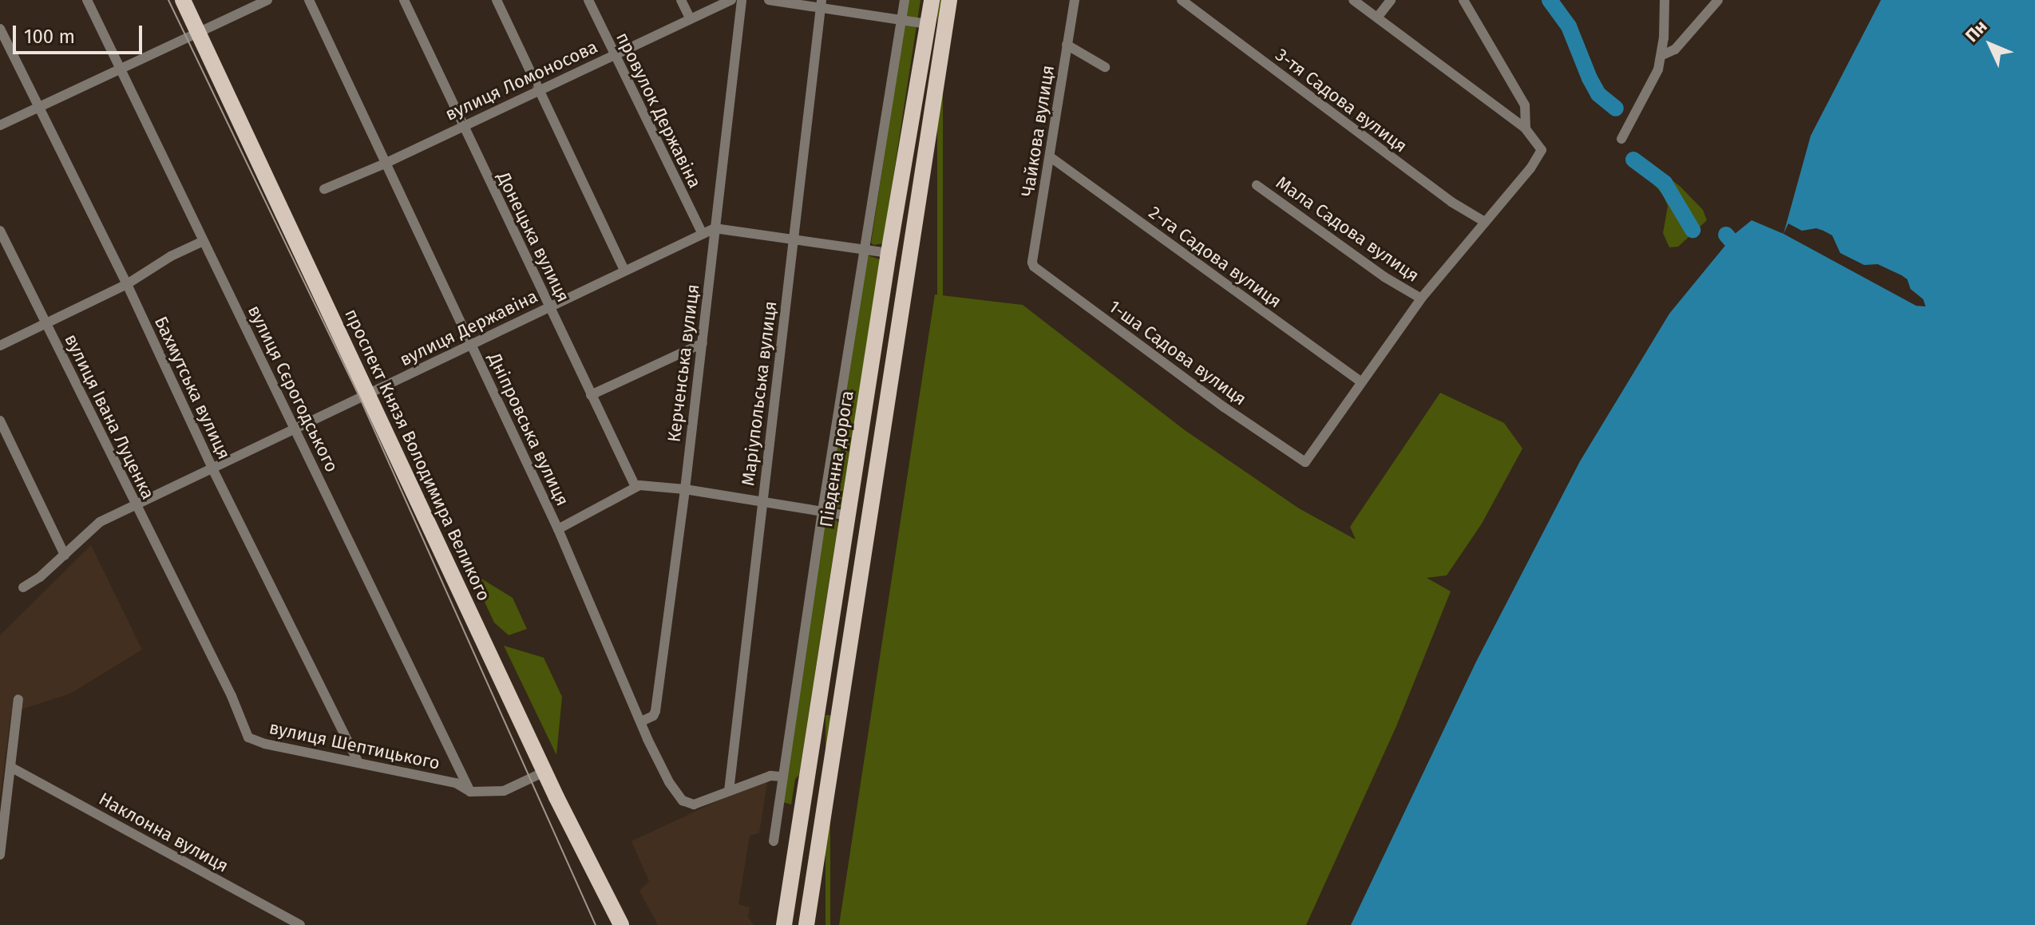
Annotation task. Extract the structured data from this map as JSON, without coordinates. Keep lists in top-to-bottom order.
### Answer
{
  "streets": {
    "main road": ["проспект Князя Володимира Великого", "Південна дорога"],
    "street": [
      "вулиця Ломоносова",
      "3-тя Садова вулиця",
      "провулок Державіна",
      "Чайкова вулиця",
      "Мала Садова вулиця",
      "Донецька вулиця",
      "2-га Садова вулиця",
      "вулиця Державіна",
      "1-ша Садова вулиця",
      "Керченська вулиця",
      "Бахмутська вулиця",
      "вулиця Сєрогодського",
      "Маріупольська вулиця",
      "вулиця Івана Луценка",
      "Дніпровська вулиця",
      "вулиця Шептицького",
      "Наклонна вулиця"
    ]
  },
  "crossings": [
    ["вулиця Ломоносова", "провулок Державіна"],
    ["вулиця Ломоносова", "Донецька вулиця"],
    ["вулиця Ломоносова", "Дніпровська вулиця"],
    ["провулок Державіна", "вулиця Державіна"],
    ["Чайкова вулиця", "2-га Садова вулиця"],
    ["Чайкова вулиця", "1-ша Садова вулиця"],
    ["Донецька вулиця", "вулиця Державіна"],
    ["2-га Садова вулиця", "1-ша Садова вулиця"],
    ["вулиця Державіна", "Керченська вулиця"],
    ["вулиця Державіна", "Бахмутська вулиця"],
    ["вулиця Державіна", "вулиця Сєрогодського"],
    ["вулиця Державіна", "вулиця Івана Луценка"],
    ["вулиця Державіна", "Дніпровська вулиця"],
    ["вулиця Державіна", "проспект Князя Володимира Великого"],
    ["Керченська вулиця", "Дніпровська вулиця"],
    ["Бахмутська вулиця", "вулиця Шептицького"],
    ["вулиця Сєрогодського", "вулиця Шептицького"],
    ["Маріупольська вулиця", "Дніпровська вулиця"],
    ["вулиця Івана Луценка", "вулиця Шептицького"],
    ["проспект Князя Володимира Великого", "вулиця Шептицького"]
  ],
  "scale_bar": "100 m",
  "north": "top left"
}
